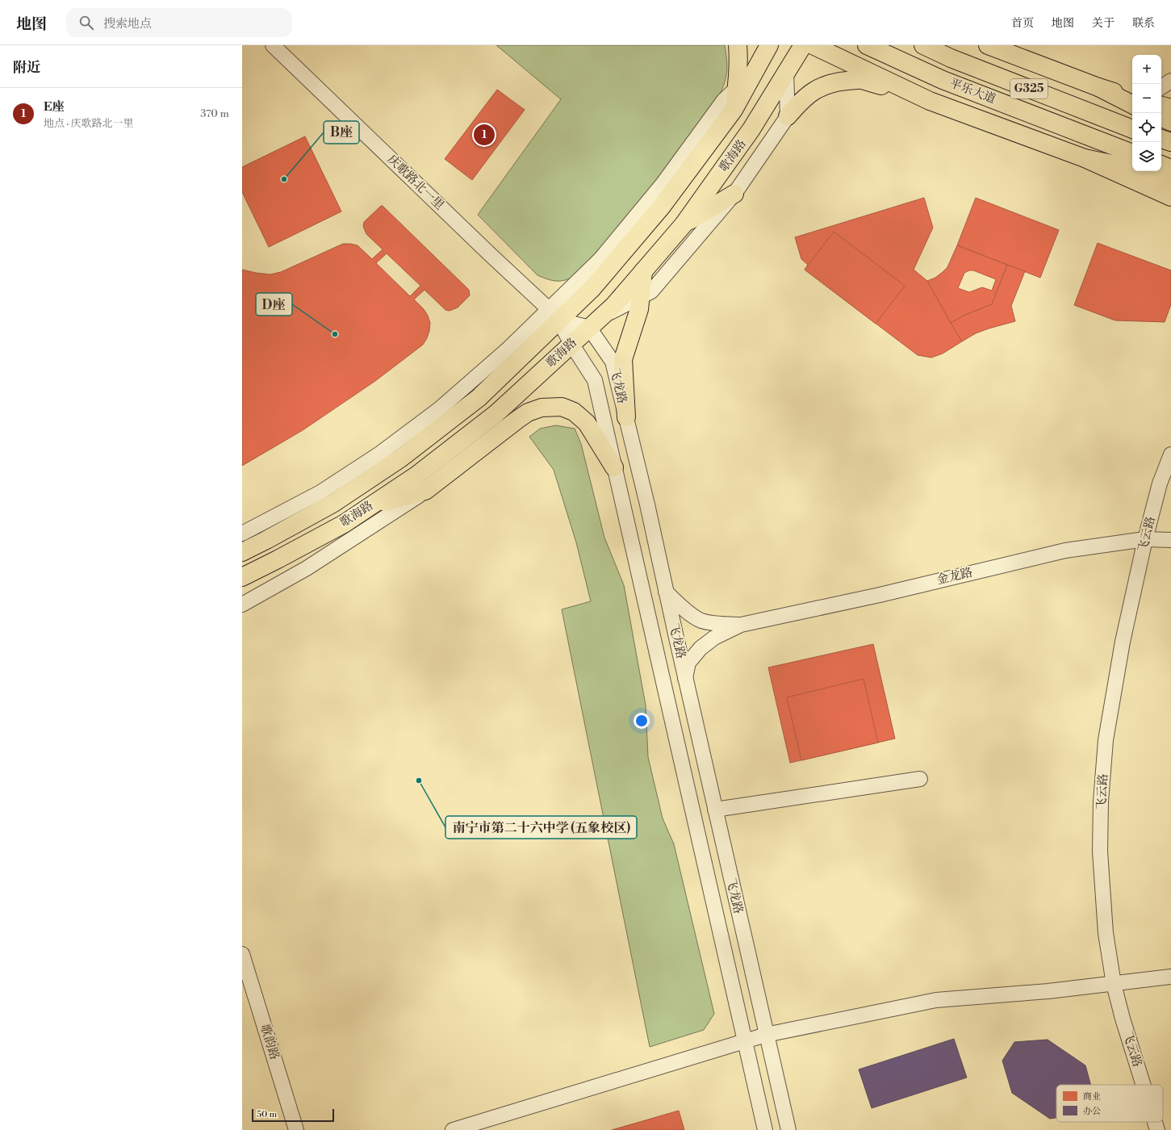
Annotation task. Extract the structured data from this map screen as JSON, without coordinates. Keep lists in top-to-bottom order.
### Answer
{
  "streets": {
    "main road": ["G325", "平乐大道", "歌海路"],
    "street": [
      "庆歌路北一里",
      "飞龙路",
      "飞云路",
      "金龙路",
      "歌韵路"
    ]
  },
  "crossings": [
    ["歌海路", "庆歌路北一里"],
    ["歌海路", "飞龙路"],
    ["庆歌路北一里", "飞龙路"],
    ["飞龙路", "金龙路"],
    ["飞云路", "金龙路"]
  ],
  "places": ["B座", "D座", "南宁市第二十六中学 (五象校区)"],
  "legend": ["商业", "办公"],
  "scale_bar": "50 m",
  "page": {
    "header": "地图",
    "search": "搜索地点",
    "nav": [
      "首页",
      "地图",
      "关于",
      "联系"
    ],
    "heading": "附近",
    "map_buttons": ["+", "−"],
    "list": [
      {
        "mark": "1",
        "name": "E座",
        "note": "地点 · 庆歌路北一里",
        "value": "370 m"
      }
    ],
    "pins": "1",
    "scale": "50 m"
  }
}
